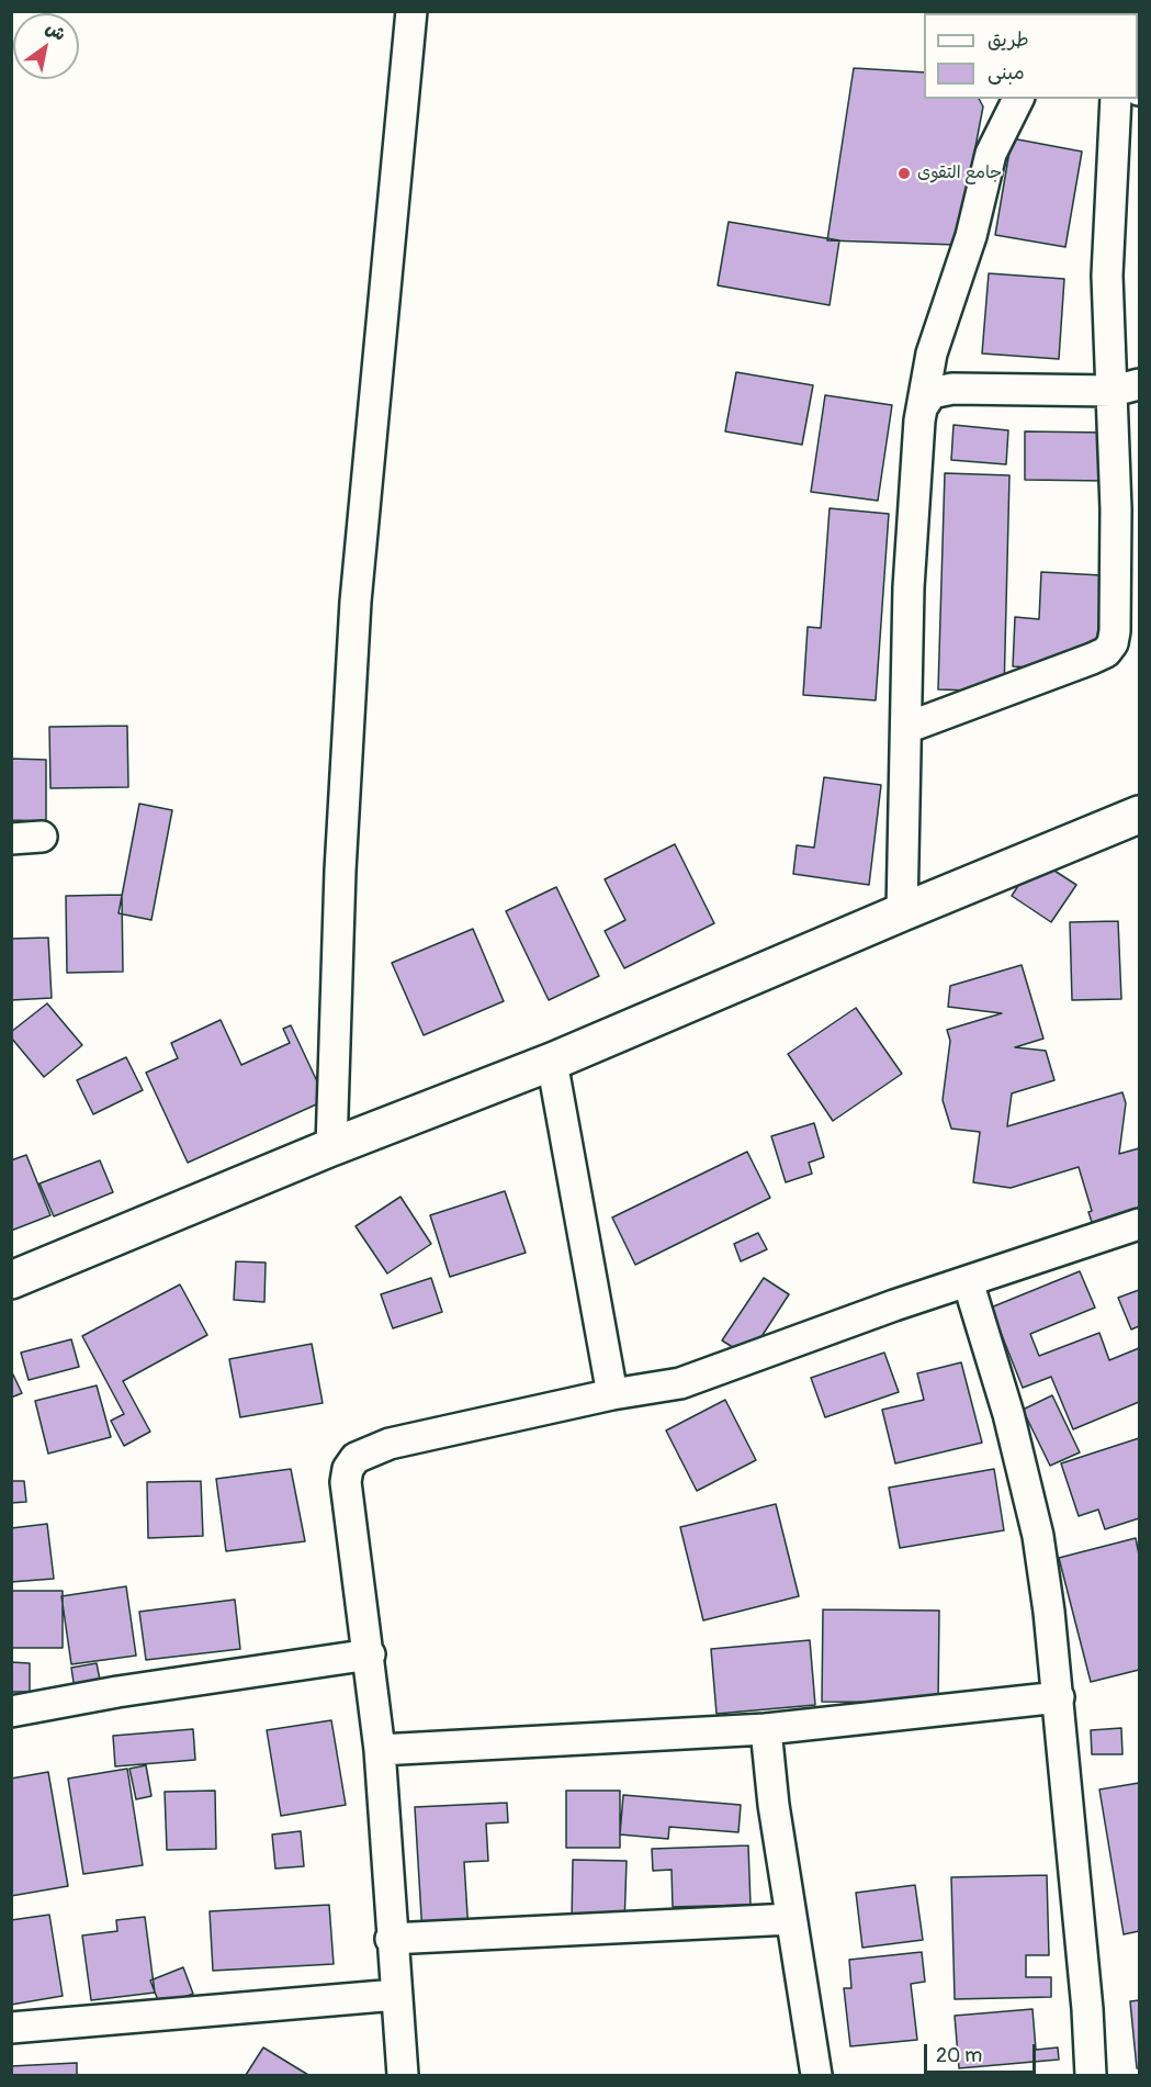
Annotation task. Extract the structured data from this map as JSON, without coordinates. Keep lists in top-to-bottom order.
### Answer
{
  "places": ["جامع التقوى"],
  "legend": ["طريق", "مبنى"],
  "scale_bar": "20 m",
  "north": "top right"
}
